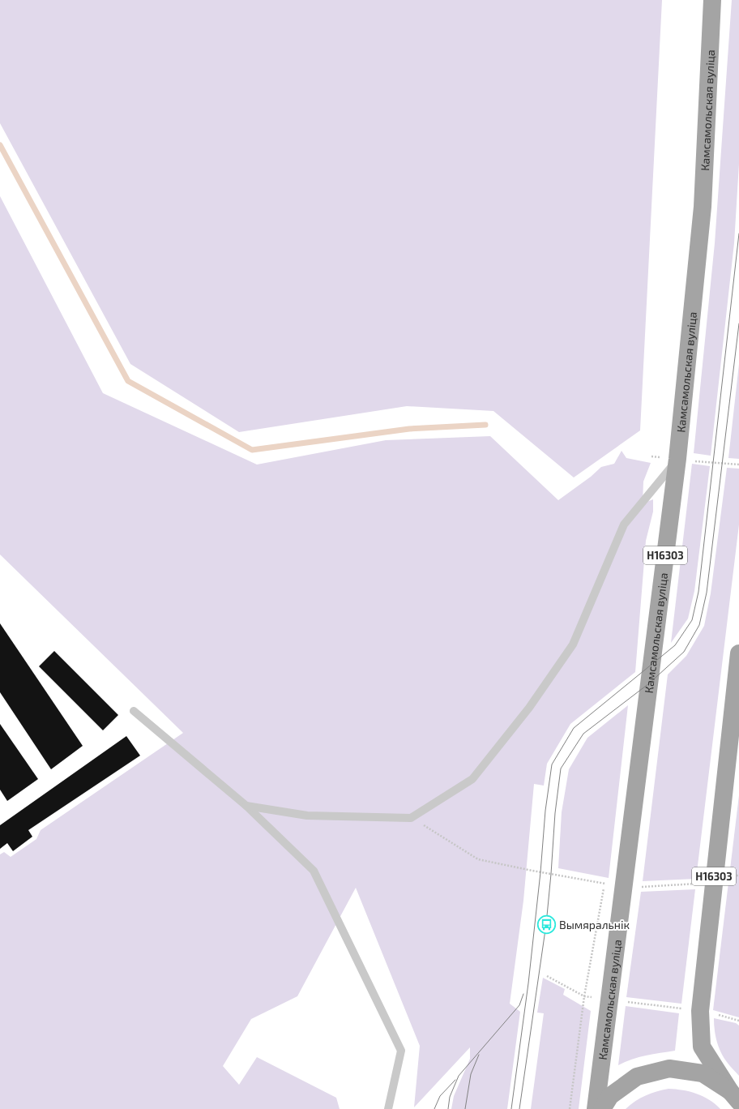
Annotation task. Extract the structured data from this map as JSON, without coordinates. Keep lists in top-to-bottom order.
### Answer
{
  "streets": {
    "main road": ["Камсамольская вуліца", "Н16303"]
  },
  "places": {
    "bus stop": ["Вымяральнік"]
  }
}
